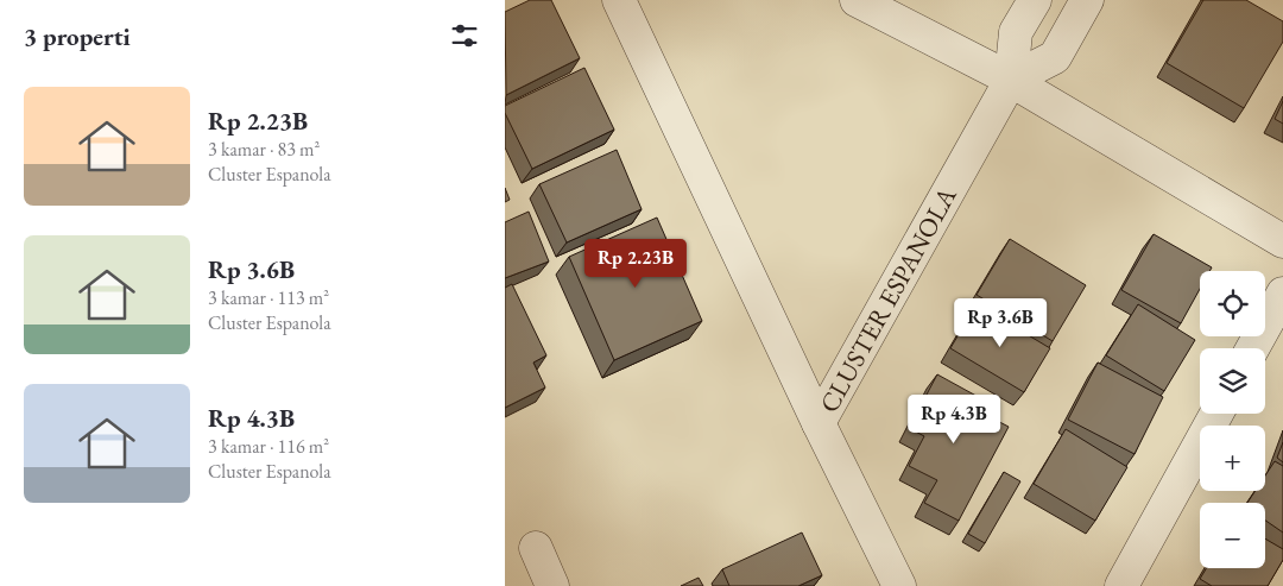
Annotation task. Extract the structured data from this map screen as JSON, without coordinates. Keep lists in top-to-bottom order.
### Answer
{
  "streets": {
    "street": ["CLUSTER ESPANOLA"]
  },
  "page": {
    "heading": "3 properti",
    "list": [
      {
        "name": "Rp 2.23B",
        "note": "3 kamar · 83 m² · Cluster Espanola"
      },
      {
        "name": "Rp 3.6B",
        "note": "3 kamar · 113 m² · Cluster Espanola"
      },
      {
        "name": "Rp 4.3B",
        "note": "3 kamar · 116 m² · Cluster Espanola"
      }
    ],
    "price": ["Rp 2.23B", "Rp 3.6B", "Rp 4.3B"],
    "map_buttons": ["+", "−"]
  }
}
